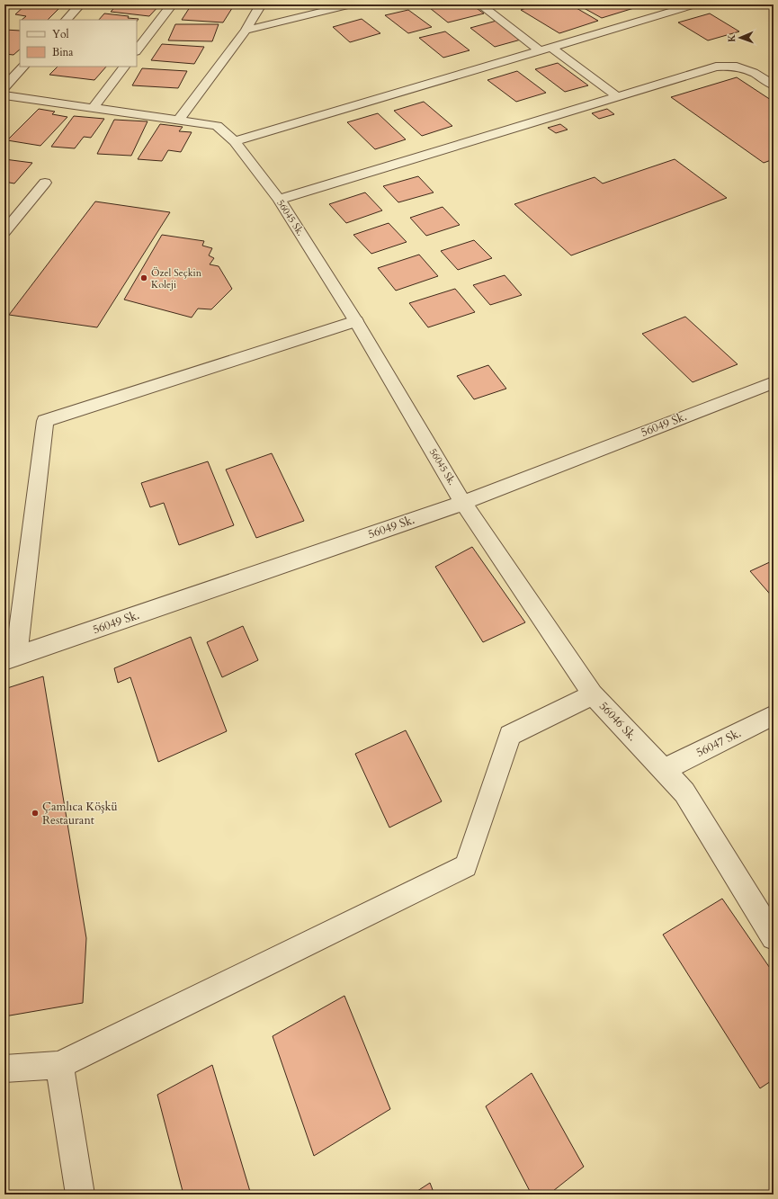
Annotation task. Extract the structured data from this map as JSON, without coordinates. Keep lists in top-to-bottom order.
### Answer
{
  "streets": {
    "street": [
      "56045 Sk.",
      "56049 Sk.",
      "56046 Sk.",
      "56047 Sk."
    ]
  },
  "crossings": [
    ["56045 Sk.", "56049 Sk."],
    ["56045 Sk.", "56046 Sk."],
    ["56049 Sk.", "56046 Sk."],
    ["56046 Sk.", "56047 Sk."]
  ],
  "places": ["Özel Seçkin Koleji", "Çamlıca Köşkü Restaurant"],
  "legend": ["Yol", "Bina"],
  "north": "left"
}
